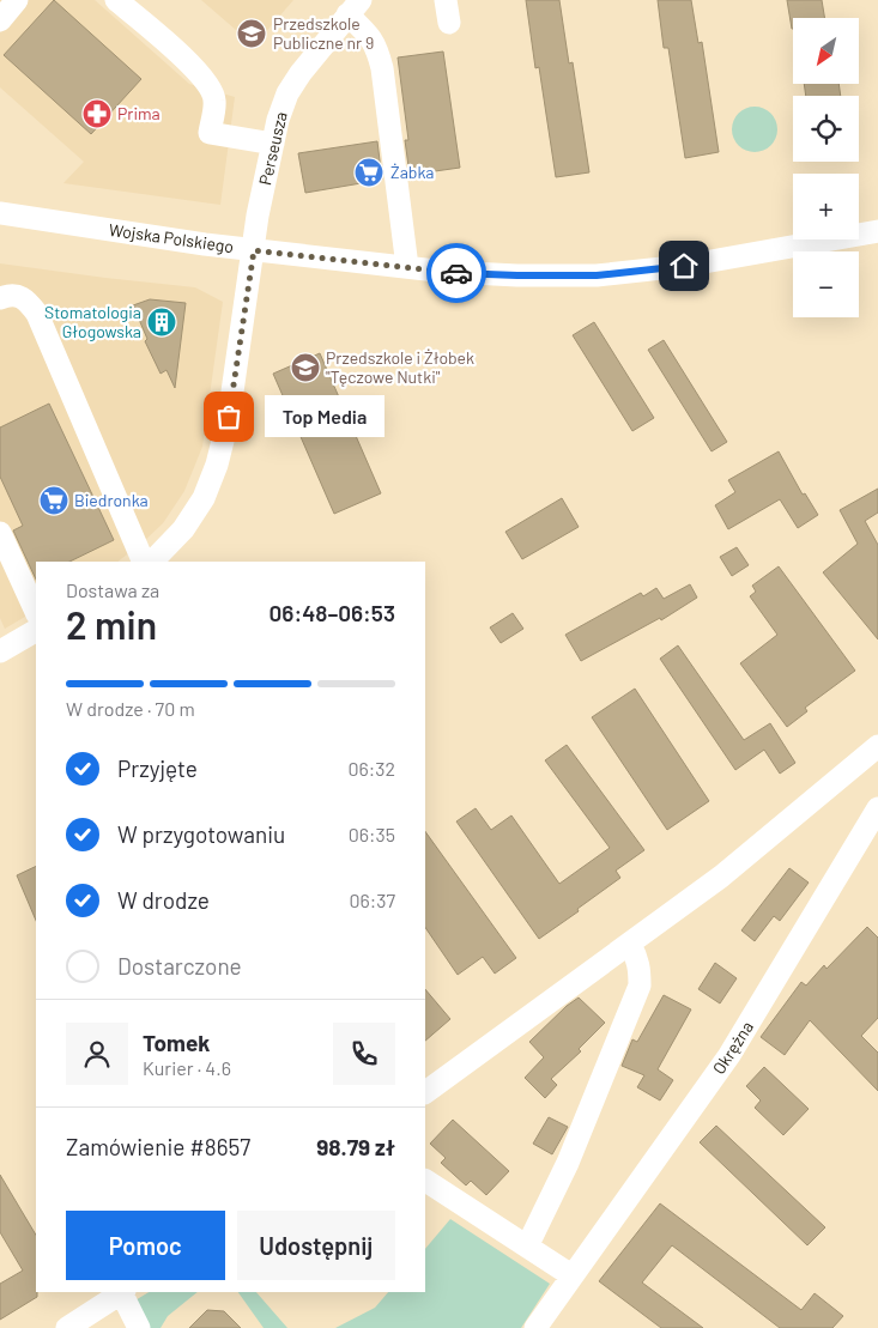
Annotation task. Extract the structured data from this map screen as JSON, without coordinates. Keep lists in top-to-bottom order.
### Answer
{
  "streets": {
    "street": ["Perseusza", "Wojska Polskiego", "Okrężna"]
  },
  "crossings": [
    ["Perseusza", "Wojska Polskiego"]
  ],
  "places": {
    "school or university": ["Przedszkole Publiczne nr 9", "Przedszkole i Żłobek \"Tęczowe Nutki\""],
    "pharmacy": ["Prima"],
    "supermarket": ["Żabka", "Biedronka"],
    "building": ["Stomatologia Głogowska"],
    "other": ["Top Media"]
  },
  "north": "bottom left",
  "page": {
    "map_buttons": ["+", "−"],
    "bubble": "Top Media",
    "heading": ["2 min", "Dostawa za", "06:48–06:53"],
    "panel": [
      "Tomek",
      "Kurier · 4.6",
      "Zamówienie #8657",
      "98.79 zł"
    ],
    "bar": "W drodze · 70 m",
    "list": [
      ["Przyjęte", "06:32"],
      ["W przygotowaniu", "06:35"],
      ["W drodze", "06:37"],
      "Dostarczone"
    ],
    "buttons": ["Pomoc", "Udostępnij"]
  }
}
